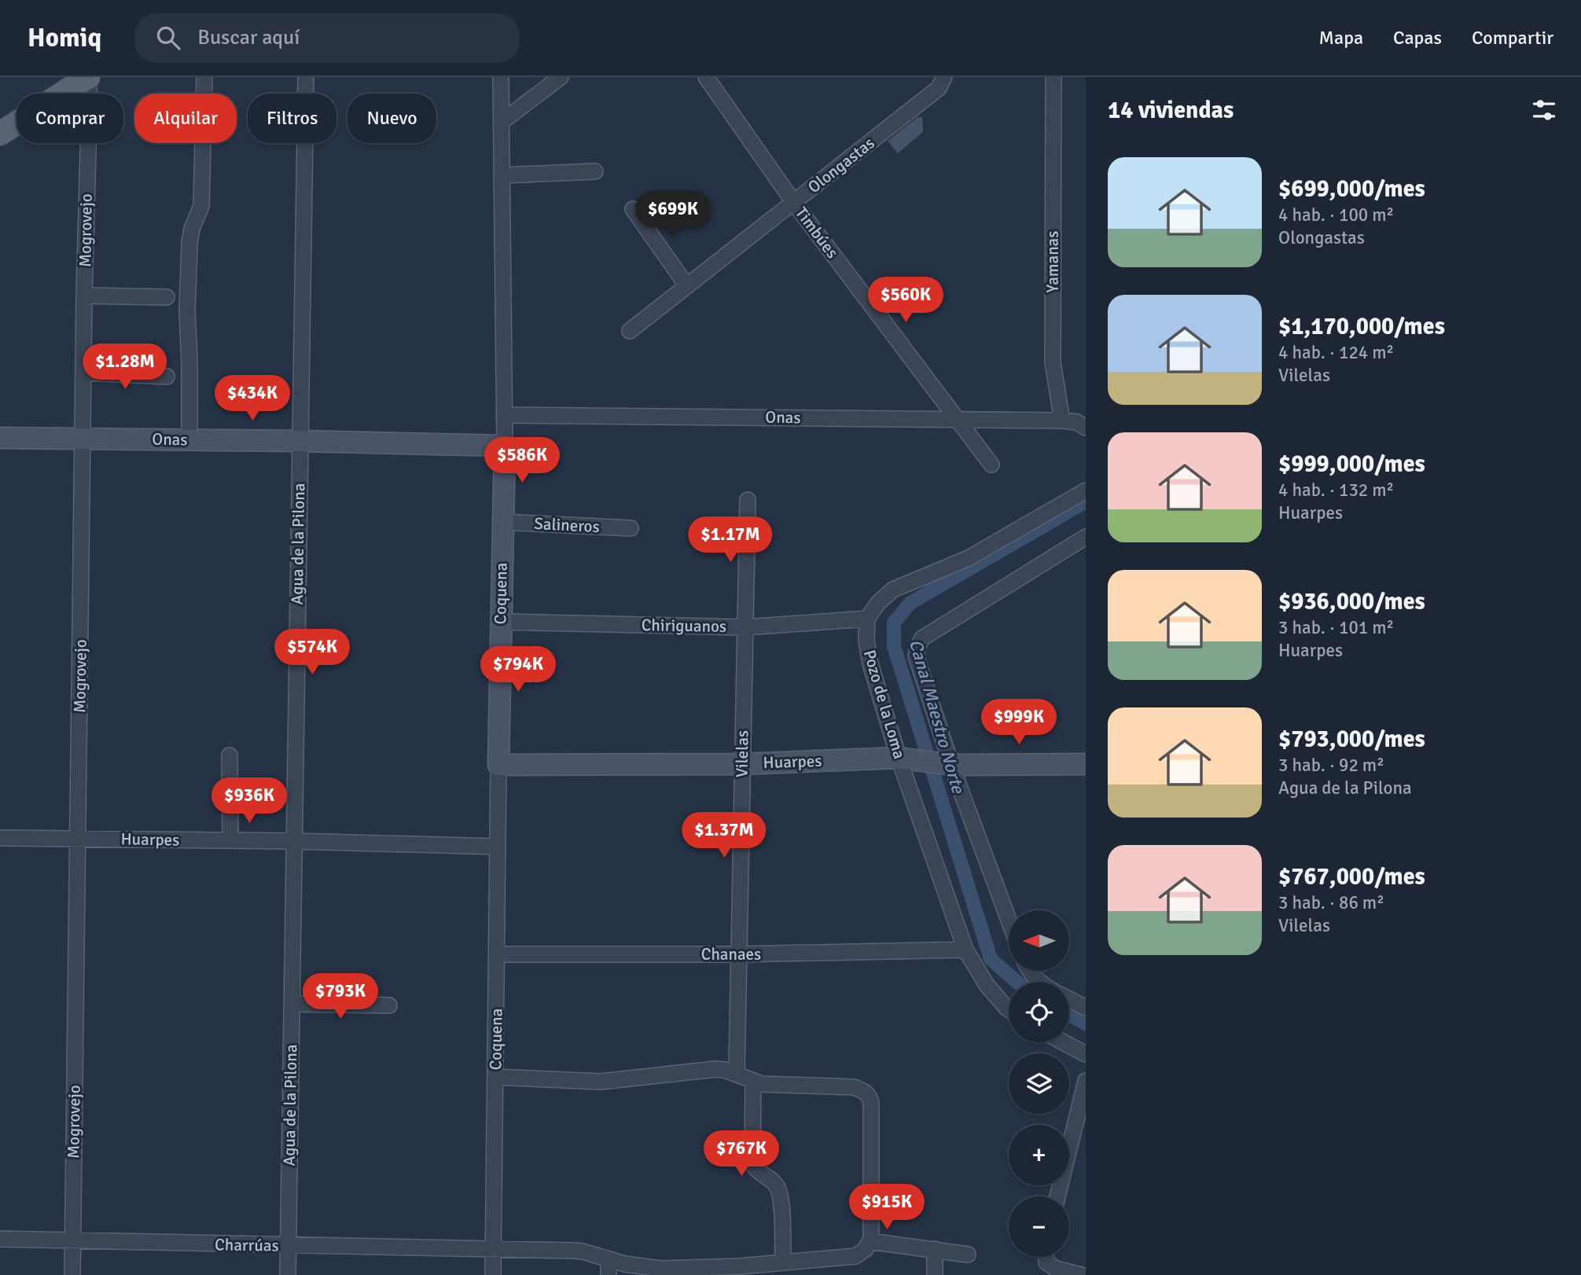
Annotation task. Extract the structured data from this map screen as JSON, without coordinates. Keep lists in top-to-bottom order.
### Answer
{
  "streets": {
    "main road": ["Onas", "Coquena", "Huarpes"],
    "street": [
      "Olongastas",
      "Mogrovejo",
      "Timbúes",
      "Yamanas",
      "Salineros",
      "Agua de la Pilona",
      "Chiriguanos",
      "Pozo de la Loma",
      "Vilelas",
      "Chanaes",
      "Charrúas"
    ]
  },
  "crossings": [
    ["Olongastas", "Timbúes"],
    ["Mogrovejo", "Onas"],
    ["Mogrovejo", "Huarpes"],
    ["Mogrovejo", "Charrúas"],
    ["Timbúes", "Onas"],
    ["Yamanas", "Onas"],
    ["Onas", "Agua de la Pilona"],
    ["Onas", "Coquena"],
    ["Salineros", "Coquena"],
    ["Agua de la Pilona", "Huarpes"],
    ["Agua de la Pilona", "Charrúas"],
    ["Coquena", "Chiriguanos"],
    ["Coquena", "Huarpes"],
    ["Coquena", "Chanaes"],
    ["Coquena", "Charrúas"],
    ["Chiriguanos", "Pozo de la Loma"],
    ["Chiriguanos", "Vilelas"],
    ["Pozo de la Loma", "Huarpes"],
    ["Pozo de la Loma", "Chanaes"],
    ["Vilelas", "Huarpes"],
    ["Vilelas", "Chanaes"]
  ],
  "water": ["Canal Maestro Norte"],
  "north": "left",
  "page": {
    "header": "Homiq",
    "search": "Buscar aquí",
    "nav": ["Mapa", "Capas", "Compartir"],
    "heading": "14 viviendas",
    "chip": [
      "Comprar",
      "Alquilar",
      "Filtros",
      "Nuevo"
    ],
    "list": [
      {
        "name": "$699,000/mes",
        "note": "4 hab. · 100 m² · Olongastas"
      },
      {
        "name": "$1,170,000/mes",
        "note": "4 hab. · 124 m² · Vilelas"
      },
      {
        "name": "$999,000/mes",
        "note": "4 hab. · 132 m² · Huarpes"
      },
      {
        "name": "$936,000/mes",
        "note": "3 hab. · 101 m² · Huarpes"
      },
      {
        "name": "$793,000/mes",
        "note": "3 hab. · 92 m² · Agua de la Pilona"
      },
      {
        "name": "$767,000/mes",
        "note": "3 hab. · 86 m² · Vilelas"
      }
    ],
    "price": [
      "$699K",
      "$560K",
      "$1.28M",
      "$434K",
      "$586K",
      "$1.17M",
      "$574K",
      "$794K",
      "$999K",
      "$936K",
      "$1.37M",
      "$793K",
      "$767K",
      "$915K"
    ],
    "map_buttons": ["+", "−"]
  }
}
